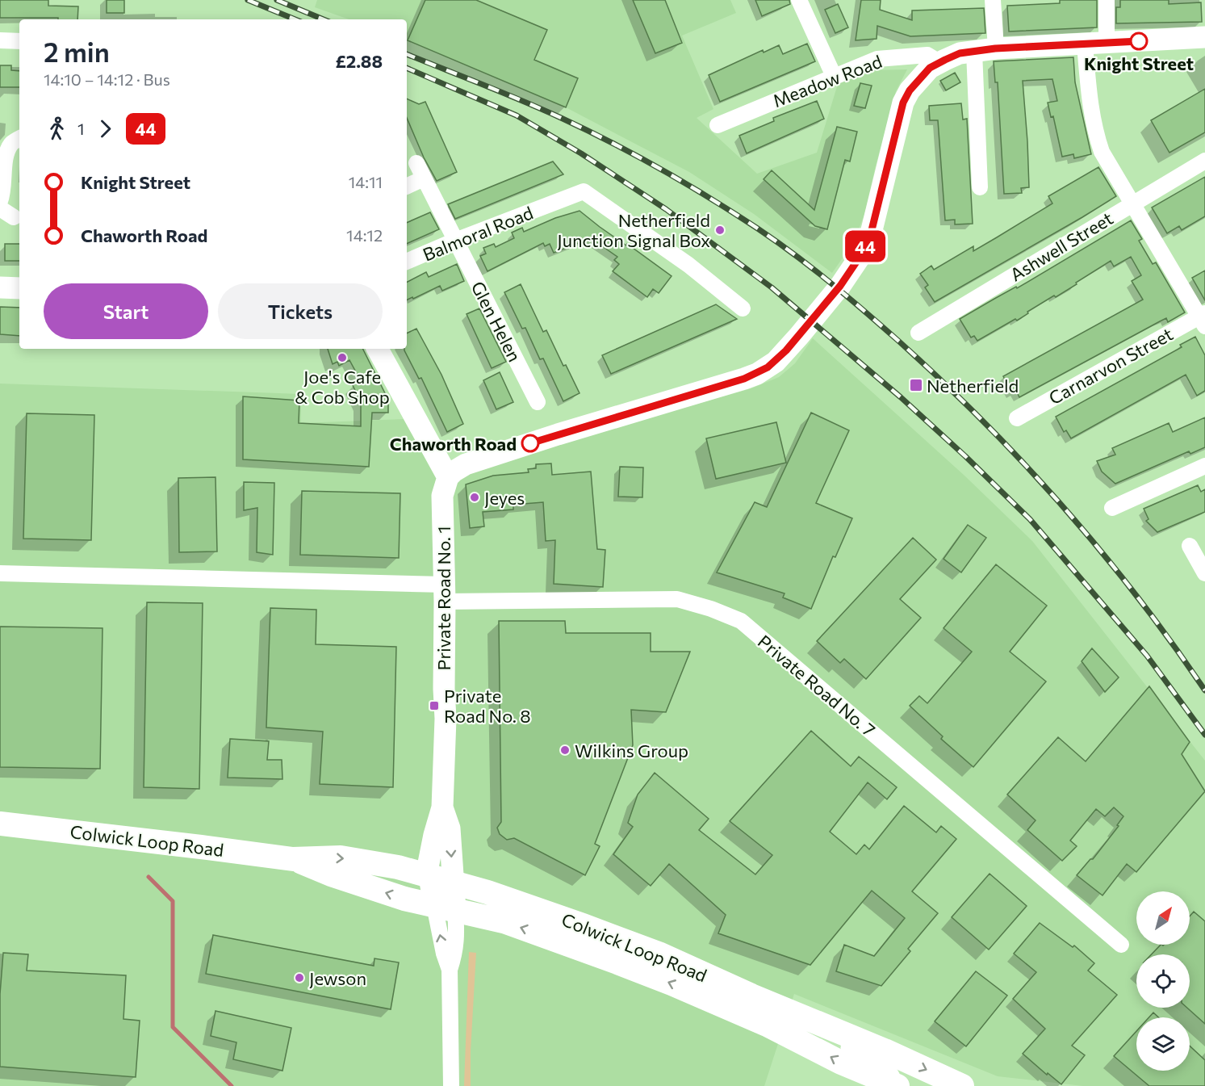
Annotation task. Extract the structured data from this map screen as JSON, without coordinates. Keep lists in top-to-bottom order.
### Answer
{
  "streets": {
    "main road": ["Colwick Loop Road"],
    "street": [
      "Meadow Road",
      "Balmoral Road",
      "Ashwell Street",
      "Glen Helen",
      "Carnarvon Street",
      "Private Road No. 1",
      "Private Road No. 7"
    ]
  },
  "crossings": [
    ["Balmoral Road", "Glen Helen"],
    ["Private Road No. 1", "Private Road No. 7"],
    ["Private Road No. 1", "Colwick Loop Road"]
  ],
  "places": {
    "other": [
      "Knight Street",
      "Netherfield Junction Signal Box",
      "Joe's Cafe & Cob Shop",
      "Chaworth Road",
      "Jeyes",
      "Wilkins Group",
      "Jewson"
    ],
    "transit": ["Netherfield", "Private Road No. 8"]
  },
  "lines": ["bus line 44"],
  "north": "top right",
  "page": {
    "on_map": "44",
    "heading": ["2 min", "14:10 – 14:12 · Bus", "£2.88"],
    "legs": ["1", "44"],
    "list": [
      {
        "name": "Knight Street",
        "value": "14:11"
      },
      {
        "name": "Chaworth Road",
        "value": "14:12"
      }
    ],
    "buttons": ["Start", "Tickets"]
  }
}
